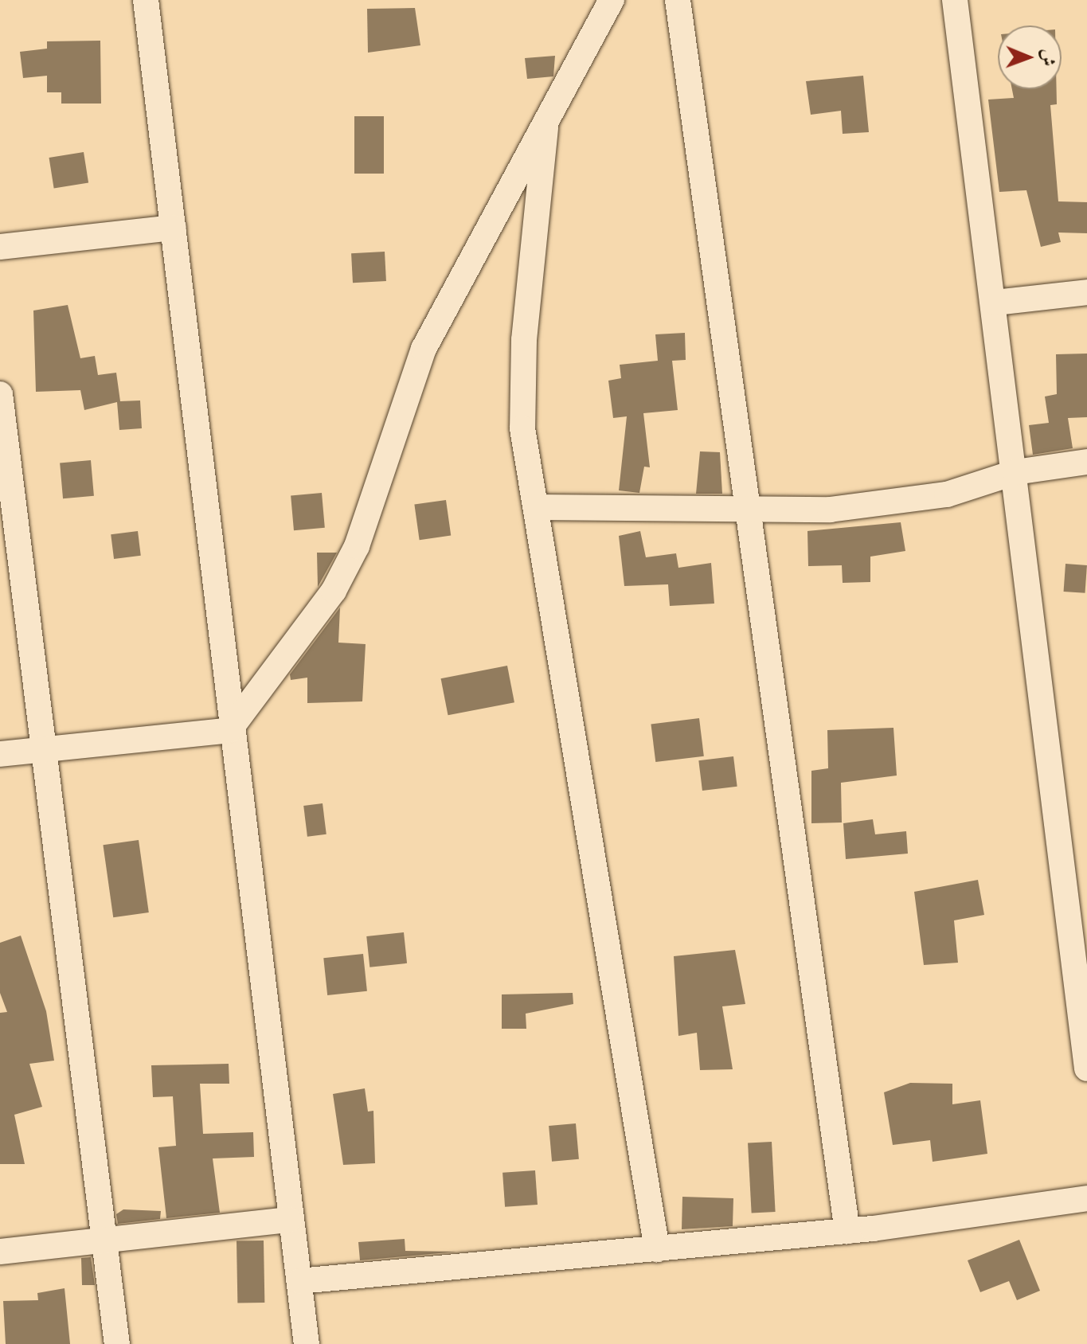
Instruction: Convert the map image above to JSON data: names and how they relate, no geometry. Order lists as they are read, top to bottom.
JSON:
{
  "north": "right"
}
